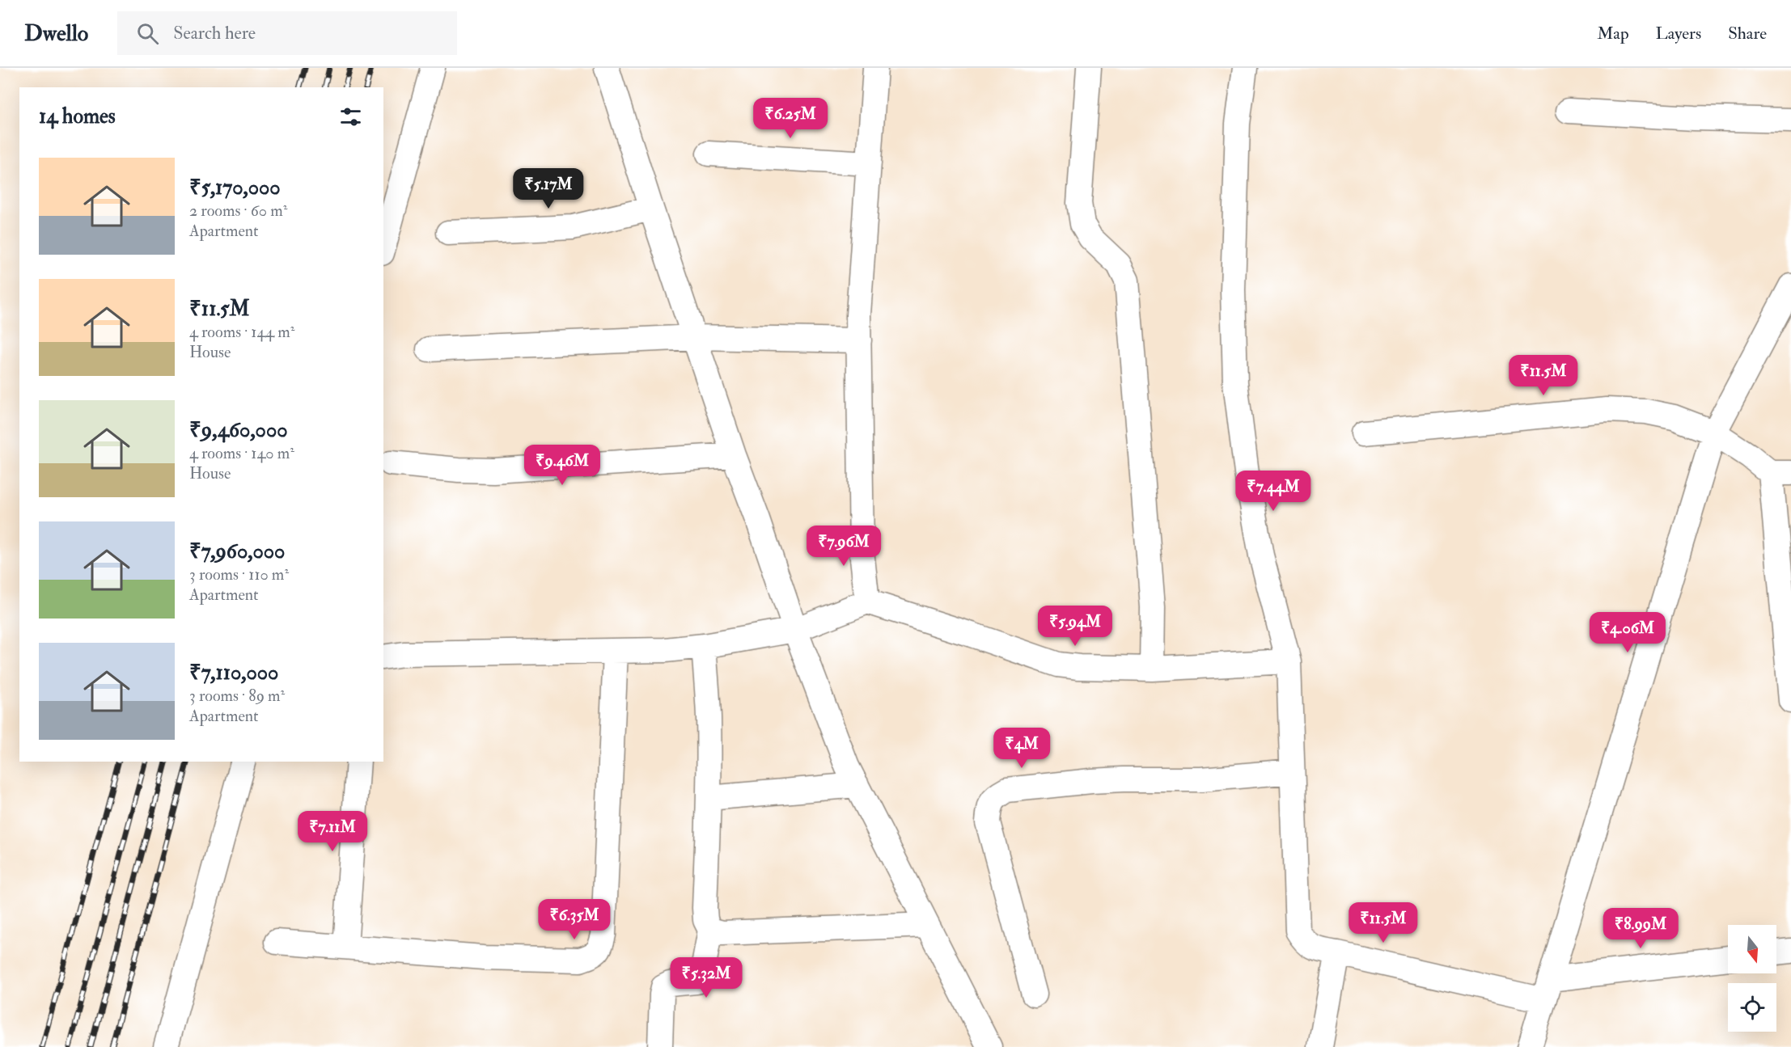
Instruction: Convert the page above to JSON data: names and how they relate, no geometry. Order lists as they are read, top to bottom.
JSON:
{
  "north": "bottom",
  "page": {
    "header": "Dwello",
    "search": "Search here",
    "nav": ["Map", "Layers", "Share"],
    "heading": "14 homes",
    "price": [
      "₹6.25M",
      "₹5.17M",
      "₹11.5M",
      "₹9.46M",
      "₹7.44M",
      "₹7.96M",
      "₹5.94M",
      "₹4.06M",
      "₹4M",
      "₹7.11M",
      "₹6.35M",
      "₹11.5M",
      "₹8.99M",
      "₹5.32M"
    ],
    "list": [
      {
        "name": "₹5,170,000",
        "note": "2 rooms · 60 m² · Apartment"
      },
      {
        "name": "₹11.5M",
        "note": "4 rooms · 144 m² · House"
      },
      {
        "name": "₹9,460,000",
        "note": "4 rooms · 140 m² · House"
      },
      {
        "name": "₹7,960,000",
        "note": "3 rooms · 110 m² · Apartment"
      },
      {
        "name": "₹7,110,000",
        "note": "3 rooms · 89 m² · Apartment"
      }
    ]
  }
}
